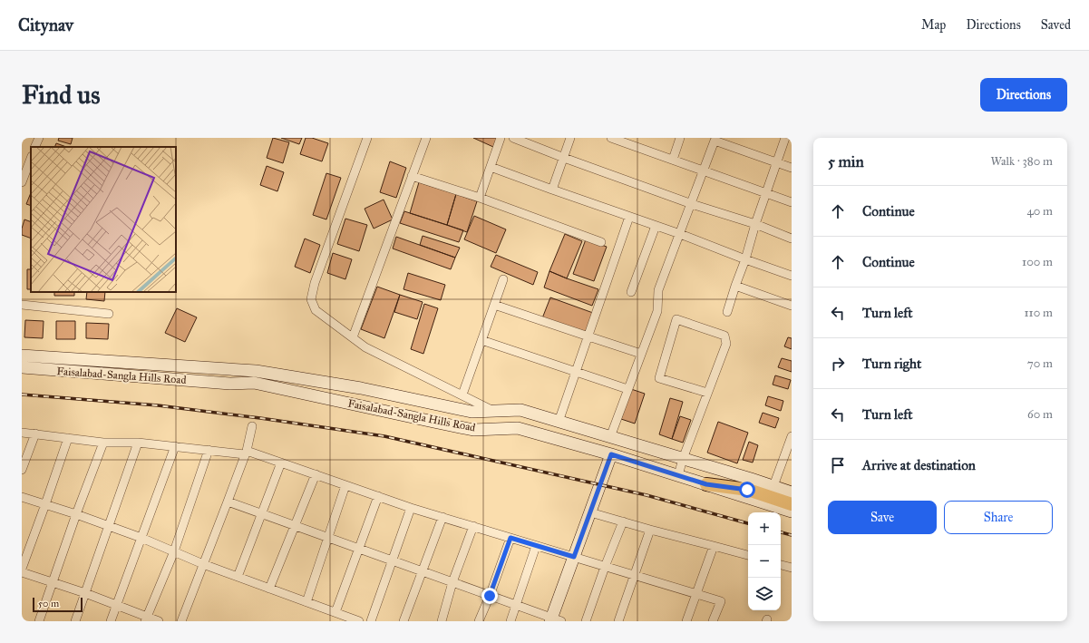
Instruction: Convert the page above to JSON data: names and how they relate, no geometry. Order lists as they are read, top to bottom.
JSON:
{
  "streets": {
    "main road": ["Faisalabad-Sangla Hills Road"]
  },
  "scale_bar": "50 m",
  "page": {
    "header": "Citynav",
    "nav": ["Map", "Directions", "Saved"],
    "buttons": [
      "Directions",
      ["Save", "Share"]
    ],
    "title": "Find us",
    "heading": ["5 min", "Walk · 380 m"],
    "list": [
      ["Continue", "40 m"],
      ["Continue", "100 m"],
      ["Turn left", "110 m"],
      ["Turn right", "70 m"],
      ["Turn left", "60 m"],
      "Arrive at destination"
    ],
    "map_buttons": ["+", "−"],
    "scale": "50 m"
  }
}
